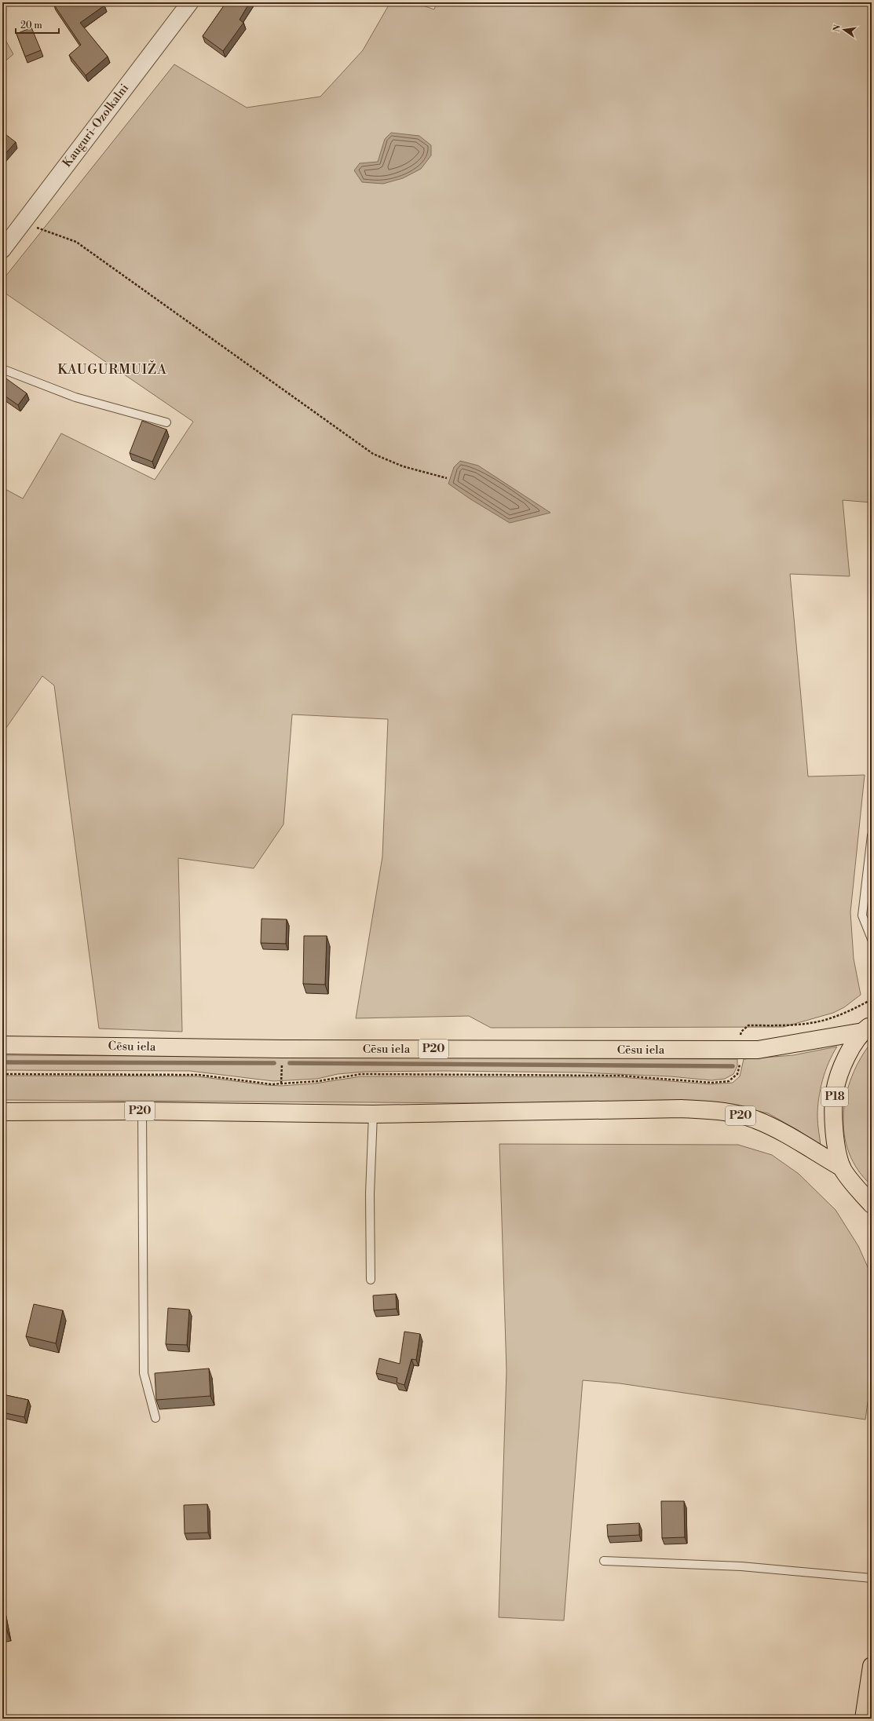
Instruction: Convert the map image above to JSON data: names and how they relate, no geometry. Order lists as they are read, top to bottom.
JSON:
{
  "streets": {
    "main road": ["Cēsu iela", "P20", "P18"],
    "street": ["Kauguri-Ozolkalni"]
  },
  "crossings": [
    ["Cēsu iela", "P18"],
    ["P20", "P18"]
  ],
  "districts": ["KAUGURMUIŽA"],
  "scale_bar": "20 m",
  "north": "left"
}
